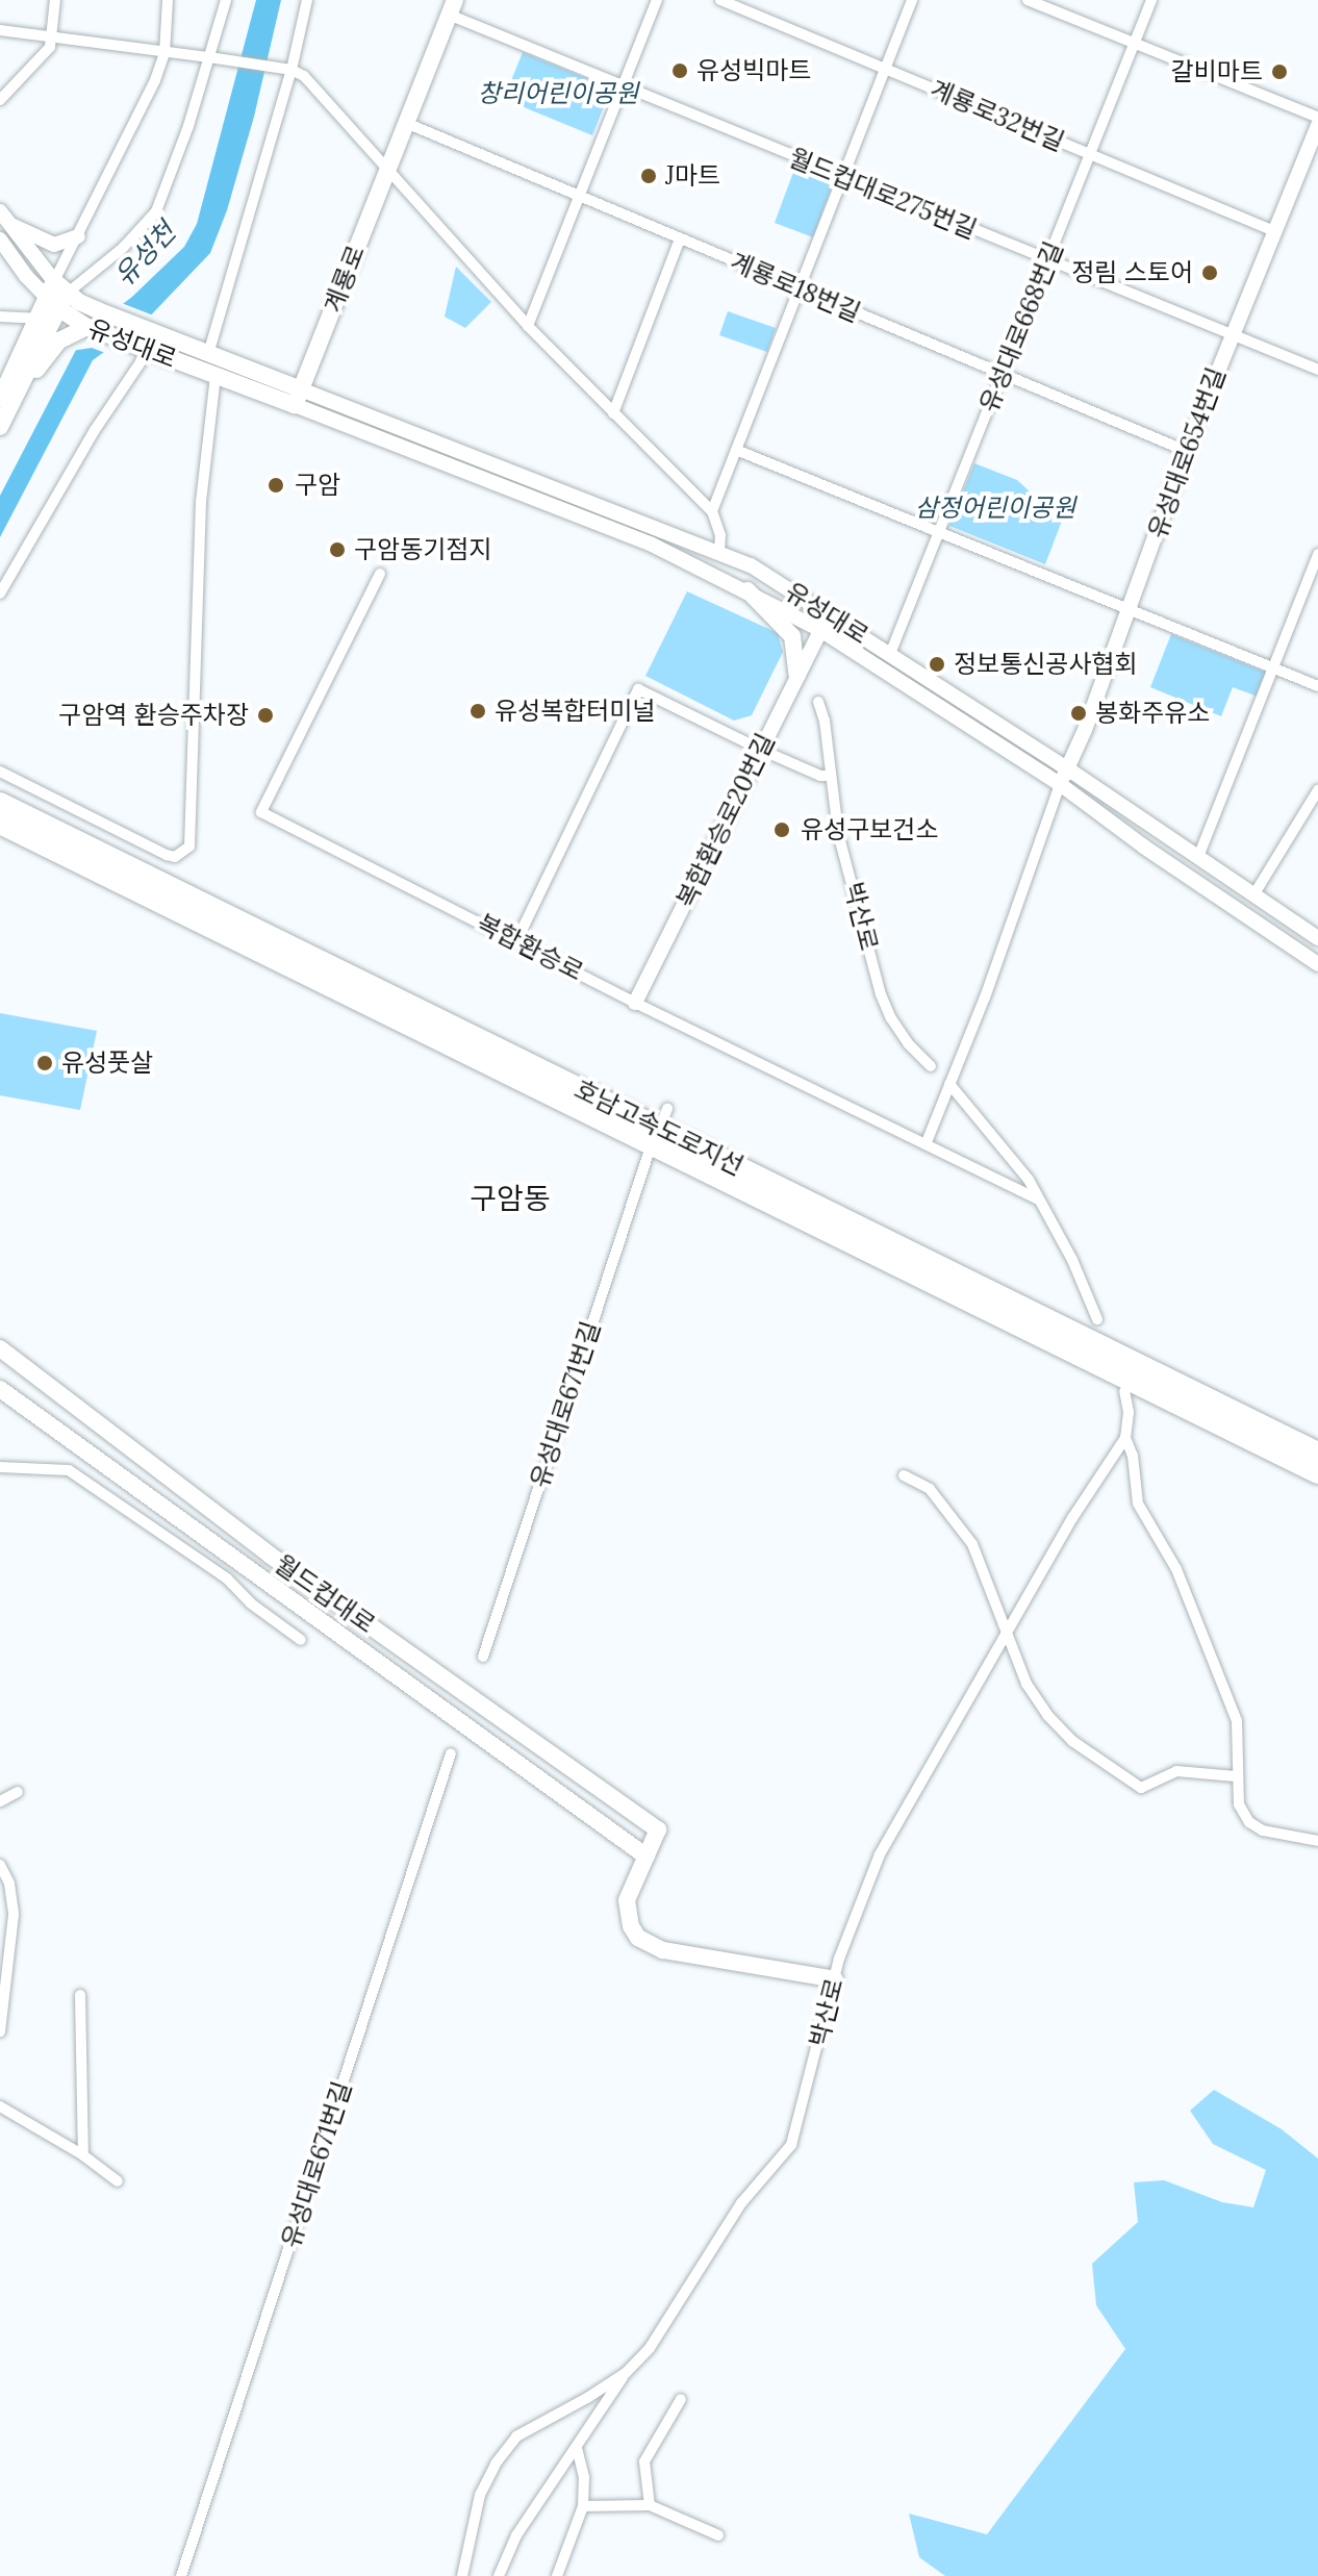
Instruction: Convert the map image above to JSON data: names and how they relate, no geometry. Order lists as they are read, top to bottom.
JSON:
{
  "streets": {
    "highway": ["호남고속도로지선"],
    "main road": ["계룡로", "유성대로", "월드컵대로"],
    "street": [
      "계룡로32번길",
      "월드컵대로275번길",
      "계룡로18번길",
      "유성대로668번길",
      "유성대로654번길",
      "복합환승로20번길",
      "박산로",
      "복합환승로",
      "유성대로671번길"
    ]
  },
  "crossings": [
    ["계룡로32번길", "유성대로668번길"],
    ["계룡로32번길", "유성대로654번길"],
    ["월드컵대로275번길", "계룡로"],
    ["월드컵대로275번길", "유성대로668번길"],
    ["월드컵대로275번길", "유성대로654번길"],
    ["계룡로", "계룡로18번길"],
    ["계룡로", "유성대로"],
    ["계룡로18번길", "유성대로668번길"],
    ["계룡로18번길", "유성대로654번길"],
    ["유성대로668번길", "유성대로"],
    ["유성대로", "유성대로654번길"],
    ["유성대로", "복합환승로20번길"],
    ["복합환승로20번길", "복합환승로"]
  ],
  "districts": ["구암동"],
  "water": ["유성천"],
  "parks": ["창리어린이공원", "삼정어린이공원"],
  "places": [
    "유성빅마트",
    "갈비마트",
    "J마트",
    "정림 스토어",
    "구암",
    "구암동기점지",
    "정보통신공사협회",
    "유성복합터미널",
    "봉화주유소",
    "구암역 환승주차장",
    "유성구보건소",
    "유성풋살"
  ]
}
